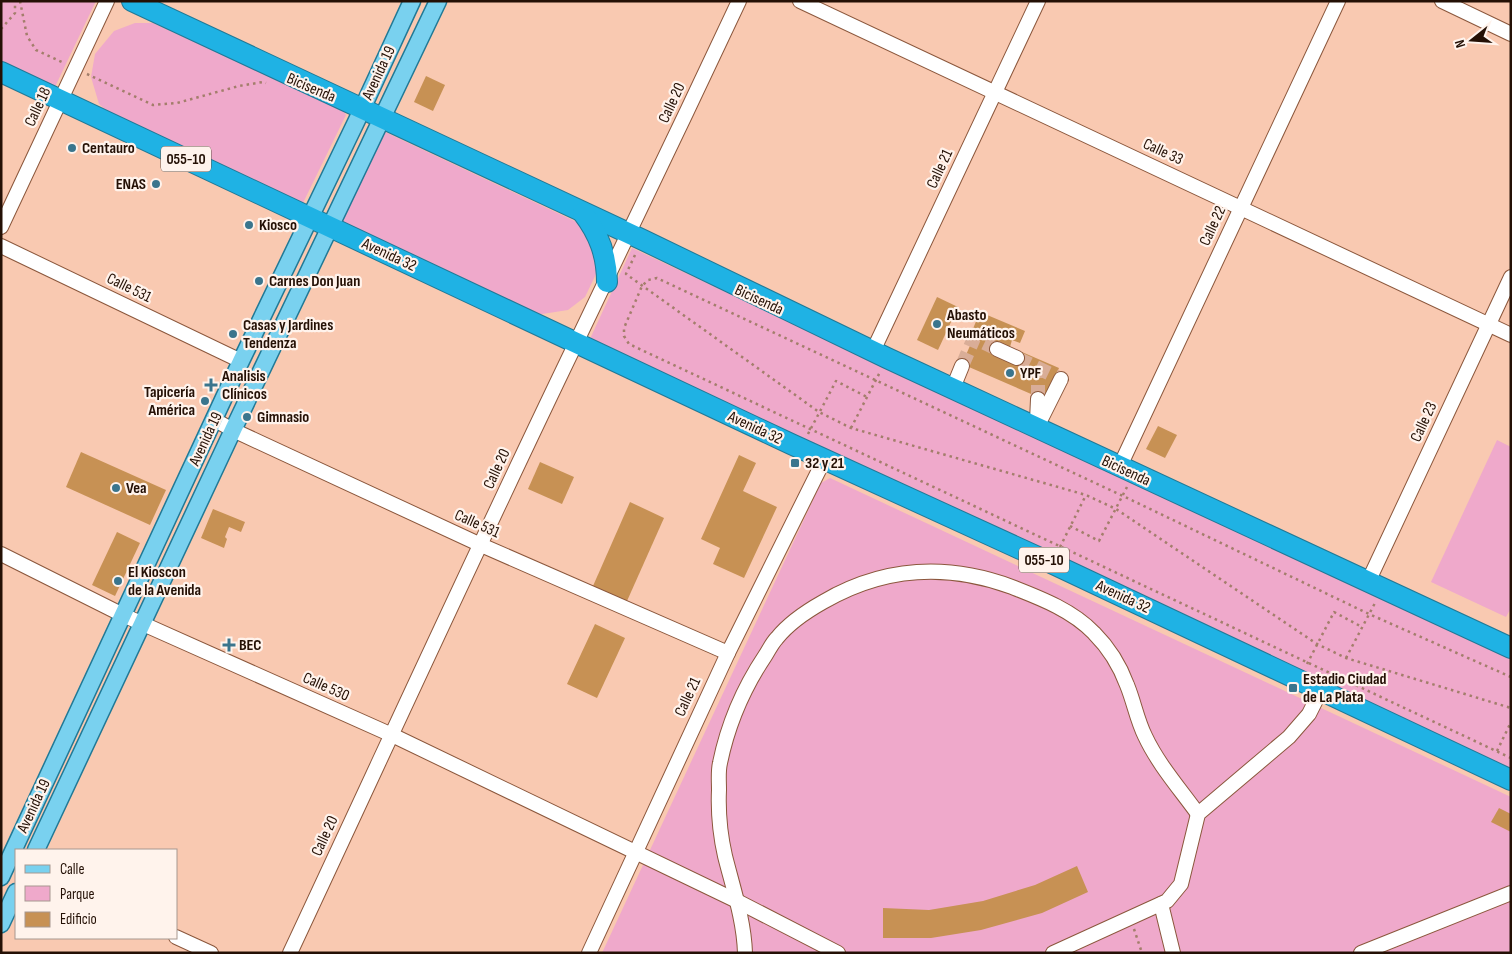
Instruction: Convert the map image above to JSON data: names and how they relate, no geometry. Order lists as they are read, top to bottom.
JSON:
{
  "streets": {
    "highway": ["055-10", "Avenida 32"],
    "main road": ["Avenida 19"],
    "street": [
      "Calle 20",
      "Calle 18",
      "Calle 33",
      "Calle 21",
      "Calle 22",
      "Calle 531",
      "Calle 23",
      "Calle 530"
    ],
    "path": ["Bicisenda"]
  },
  "crossings": [
    ["Avenida 19", "Avenida 32"],
    ["Avenida 19", "Calle 531"],
    ["Avenida 19", "Calle 530"],
    ["Bicisenda", "Calle 18"],
    ["Calle 20", "Avenida 32"],
    ["Calle 20", "Calle 531"],
    ["Calle 20", "Calle 530"],
    ["Calle 18", "Avenida 32"],
    ["Calle 33", "Calle 21"],
    ["Calle 33", "Calle 22"],
    ["Calle 33", "Calle 23"],
    ["Calle 21", "Avenida 32"],
    ["Calle 21", "Calle 531"],
    ["Calle 21", "Calle 530"]
  ],
  "places": {
    "other": [
      "Centauro",
      "ENAS",
      "Kiosco",
      "Carnes Don Juan",
      "Abasto Neumáticos",
      "Casas y Jardines Tendenza",
      "YPF",
      "Tapicería América",
      "Gimnasio",
      "Vea",
      "El Kioscon de la Avenida"
    ],
    "health": ["Analisis Clínicos", "BEC"],
    "transit": ["32 y 21", "Estadio Ciudad de La Plata"]
  },
  "legend": ["Calle", "Parque", "Edificio"],
  "north": "left"
}
